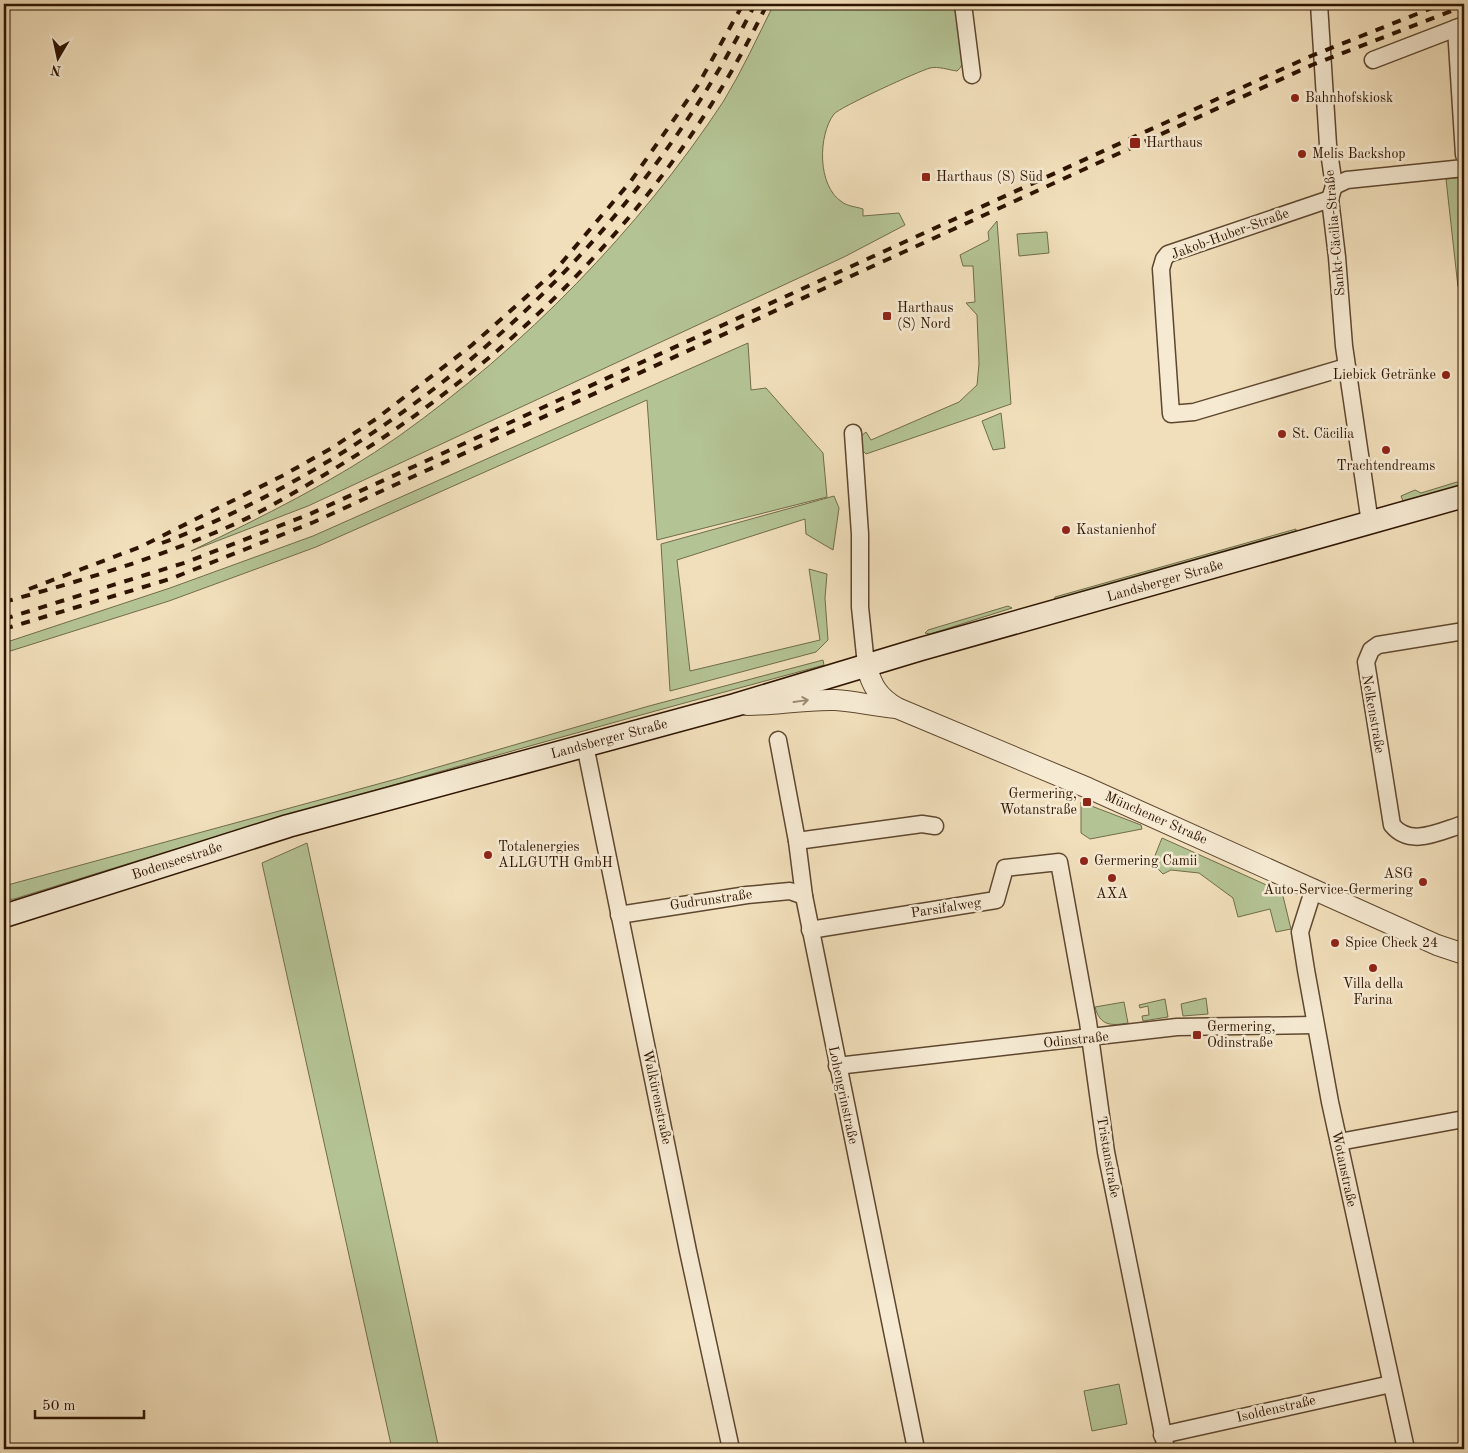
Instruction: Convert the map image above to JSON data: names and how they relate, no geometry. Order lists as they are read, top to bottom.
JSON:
{
  "streets": {
    "main road": ["Landsberger Straße", "Bodenseestraße"],
    "street": [
      "Sankt-Cäcilia-Straße",
      "Jakob-Huber-Straße",
      "Nelkenstraße",
      "Münchener Straße",
      "Gudrunstraße",
      "Parsifalweg",
      "Odinstraße",
      "Lohengrinstraße",
      "Walkürenstraße",
      "Tristanstraße",
      "Wotanstraße",
      "Isoldenstraße"
    ]
  },
  "crossings": [
    ["Sankt-Cäcilia-Straße", "Jakob-Huber-Straße"],
    ["Sankt-Cäcilia-Straße", "Landsberger Straße"],
    ["Landsberger Straße", "Münchener Straße"],
    ["Landsberger Straße", "Bodenseestraße"],
    ["Landsberger Straße", "Walkürenstraße"],
    ["Münchener Straße", "Wotanstraße"],
    ["Gudrunstraße", "Lohengrinstraße"],
    ["Gudrunstraße", "Walkürenstraße"],
    ["Parsifalweg", "Lohengrinstraße"],
    ["Parsifalweg", "Tristanstraße"],
    ["Odinstraße", "Lohengrinstraße"],
    ["Odinstraße", "Tristanstraße"],
    ["Odinstraße", "Wotanstraße"],
    ["Tristanstraße", "Isoldenstraße"],
    ["Wotanstraße", "Isoldenstraße"]
  ],
  "places": {
    "other": [
      "Bahnhofskiosk",
      "Melis Backshop",
      "Liebick Getränke",
      "St. Cäcilia",
      "Trachtendreams",
      "Kastanienhof",
      "Totalenergies ALLGUTH GmbH",
      "Germering Camii",
      "AXA",
      "ASG Auto-Service-Germering",
      "Spice Check 24",
      "Villa della Farina"
    ],
    "transit": [
      "Harthaus",
      "Harthaus (S) Süd",
      "Harthaus (S) Nord",
      "Germering, Wotanstraße",
      "Germering, Odinstraße"
    ]
  },
  "scale_bar": "50 m",
  "north": "bottom"
}
